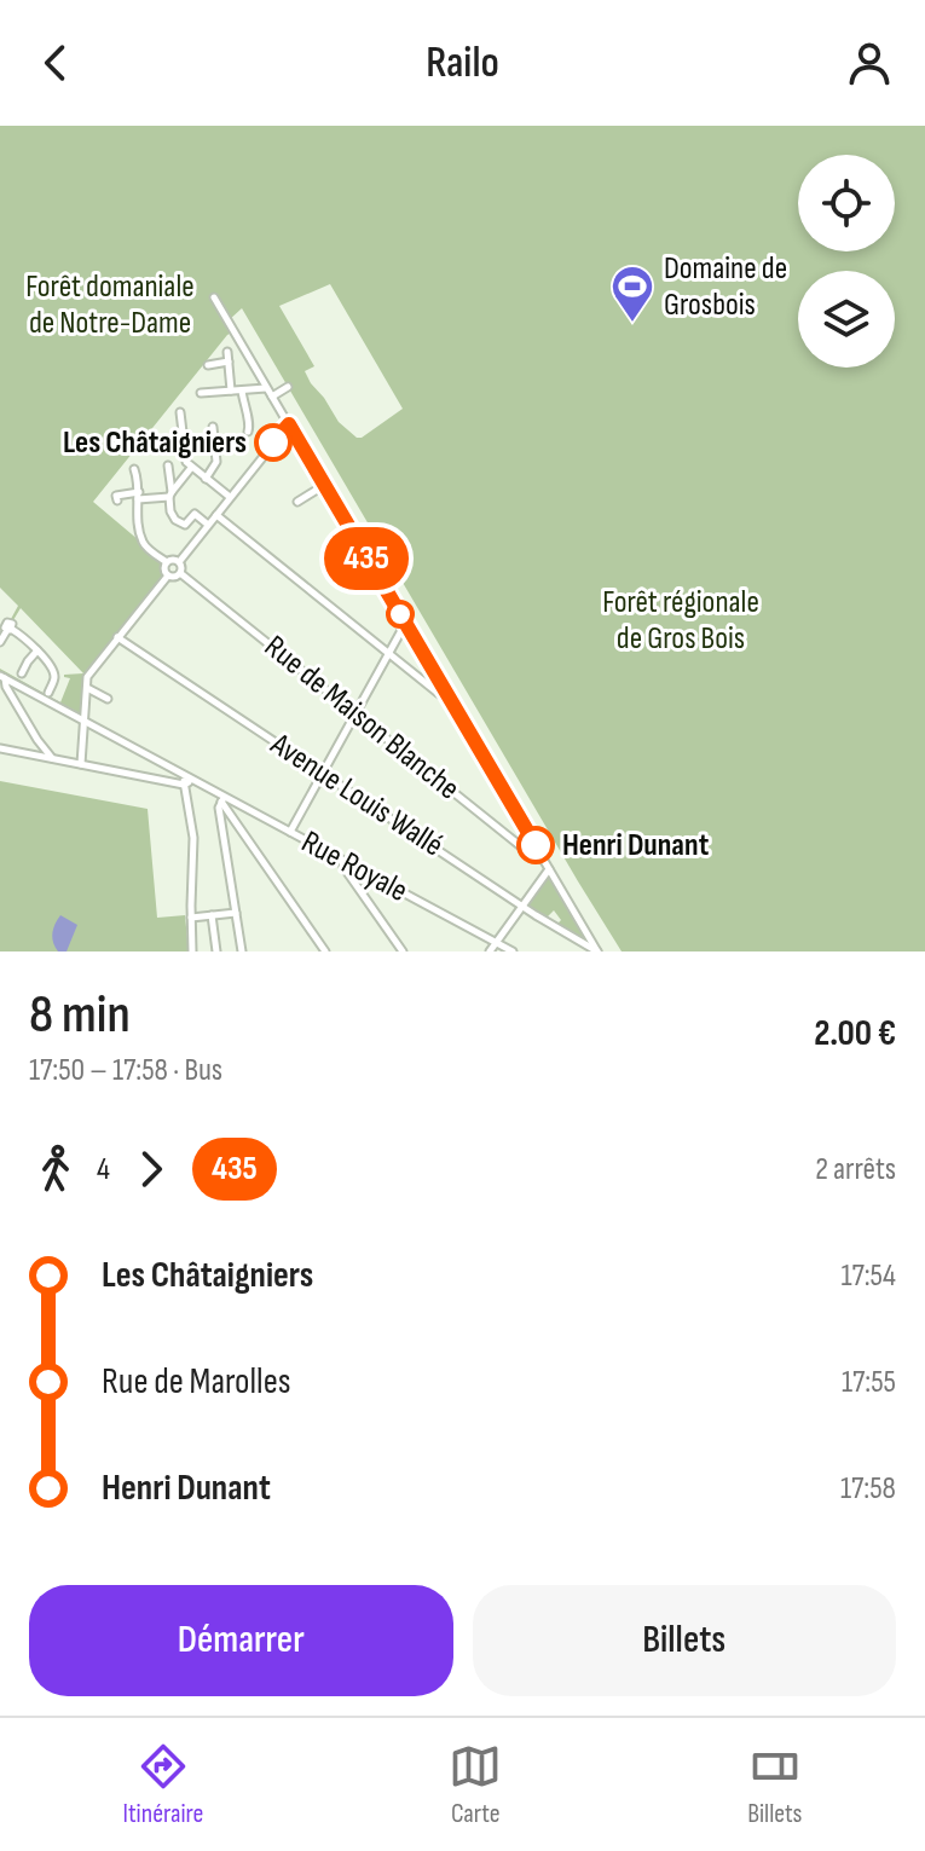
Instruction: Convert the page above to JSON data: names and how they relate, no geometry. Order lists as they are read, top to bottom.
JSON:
{
  "streets": {
    "street": ["Rue de Maison Blanche", "Avenue Louis Wallé", "Rue Royale"]
  },
  "parks": ["Forêt domaniale de Notre-Dame", "Forêt régionale de Gros Bois"],
  "places": {
    "sports": ["Domaine de Grosbois"],
    "other": ["Les Châtaigniers", "Henri Dunant"]
  },
  "lines": ["bus line 435"],
  "page": {
    "header": "Railo",
    "on_map": "435",
    "heading": ["8 min", "17:50 – 17:58 · Bus", "2.00 €"],
    "legs": ["4", "435", "2 arrêts"],
    "list": [
      {
        "name": "Les Châtaigniers",
        "value": "17:54"
      },
      {
        "name": "Rue de Marolles",
        "value": "17:55"
      },
      {
        "name": "Henri Dunant",
        "value": "17:58"
      }
    ],
    "buttons": ["Démarrer", "Billets"],
    "tabs": ["Itinéraire", "Carte", "Billets"]
  }
}
